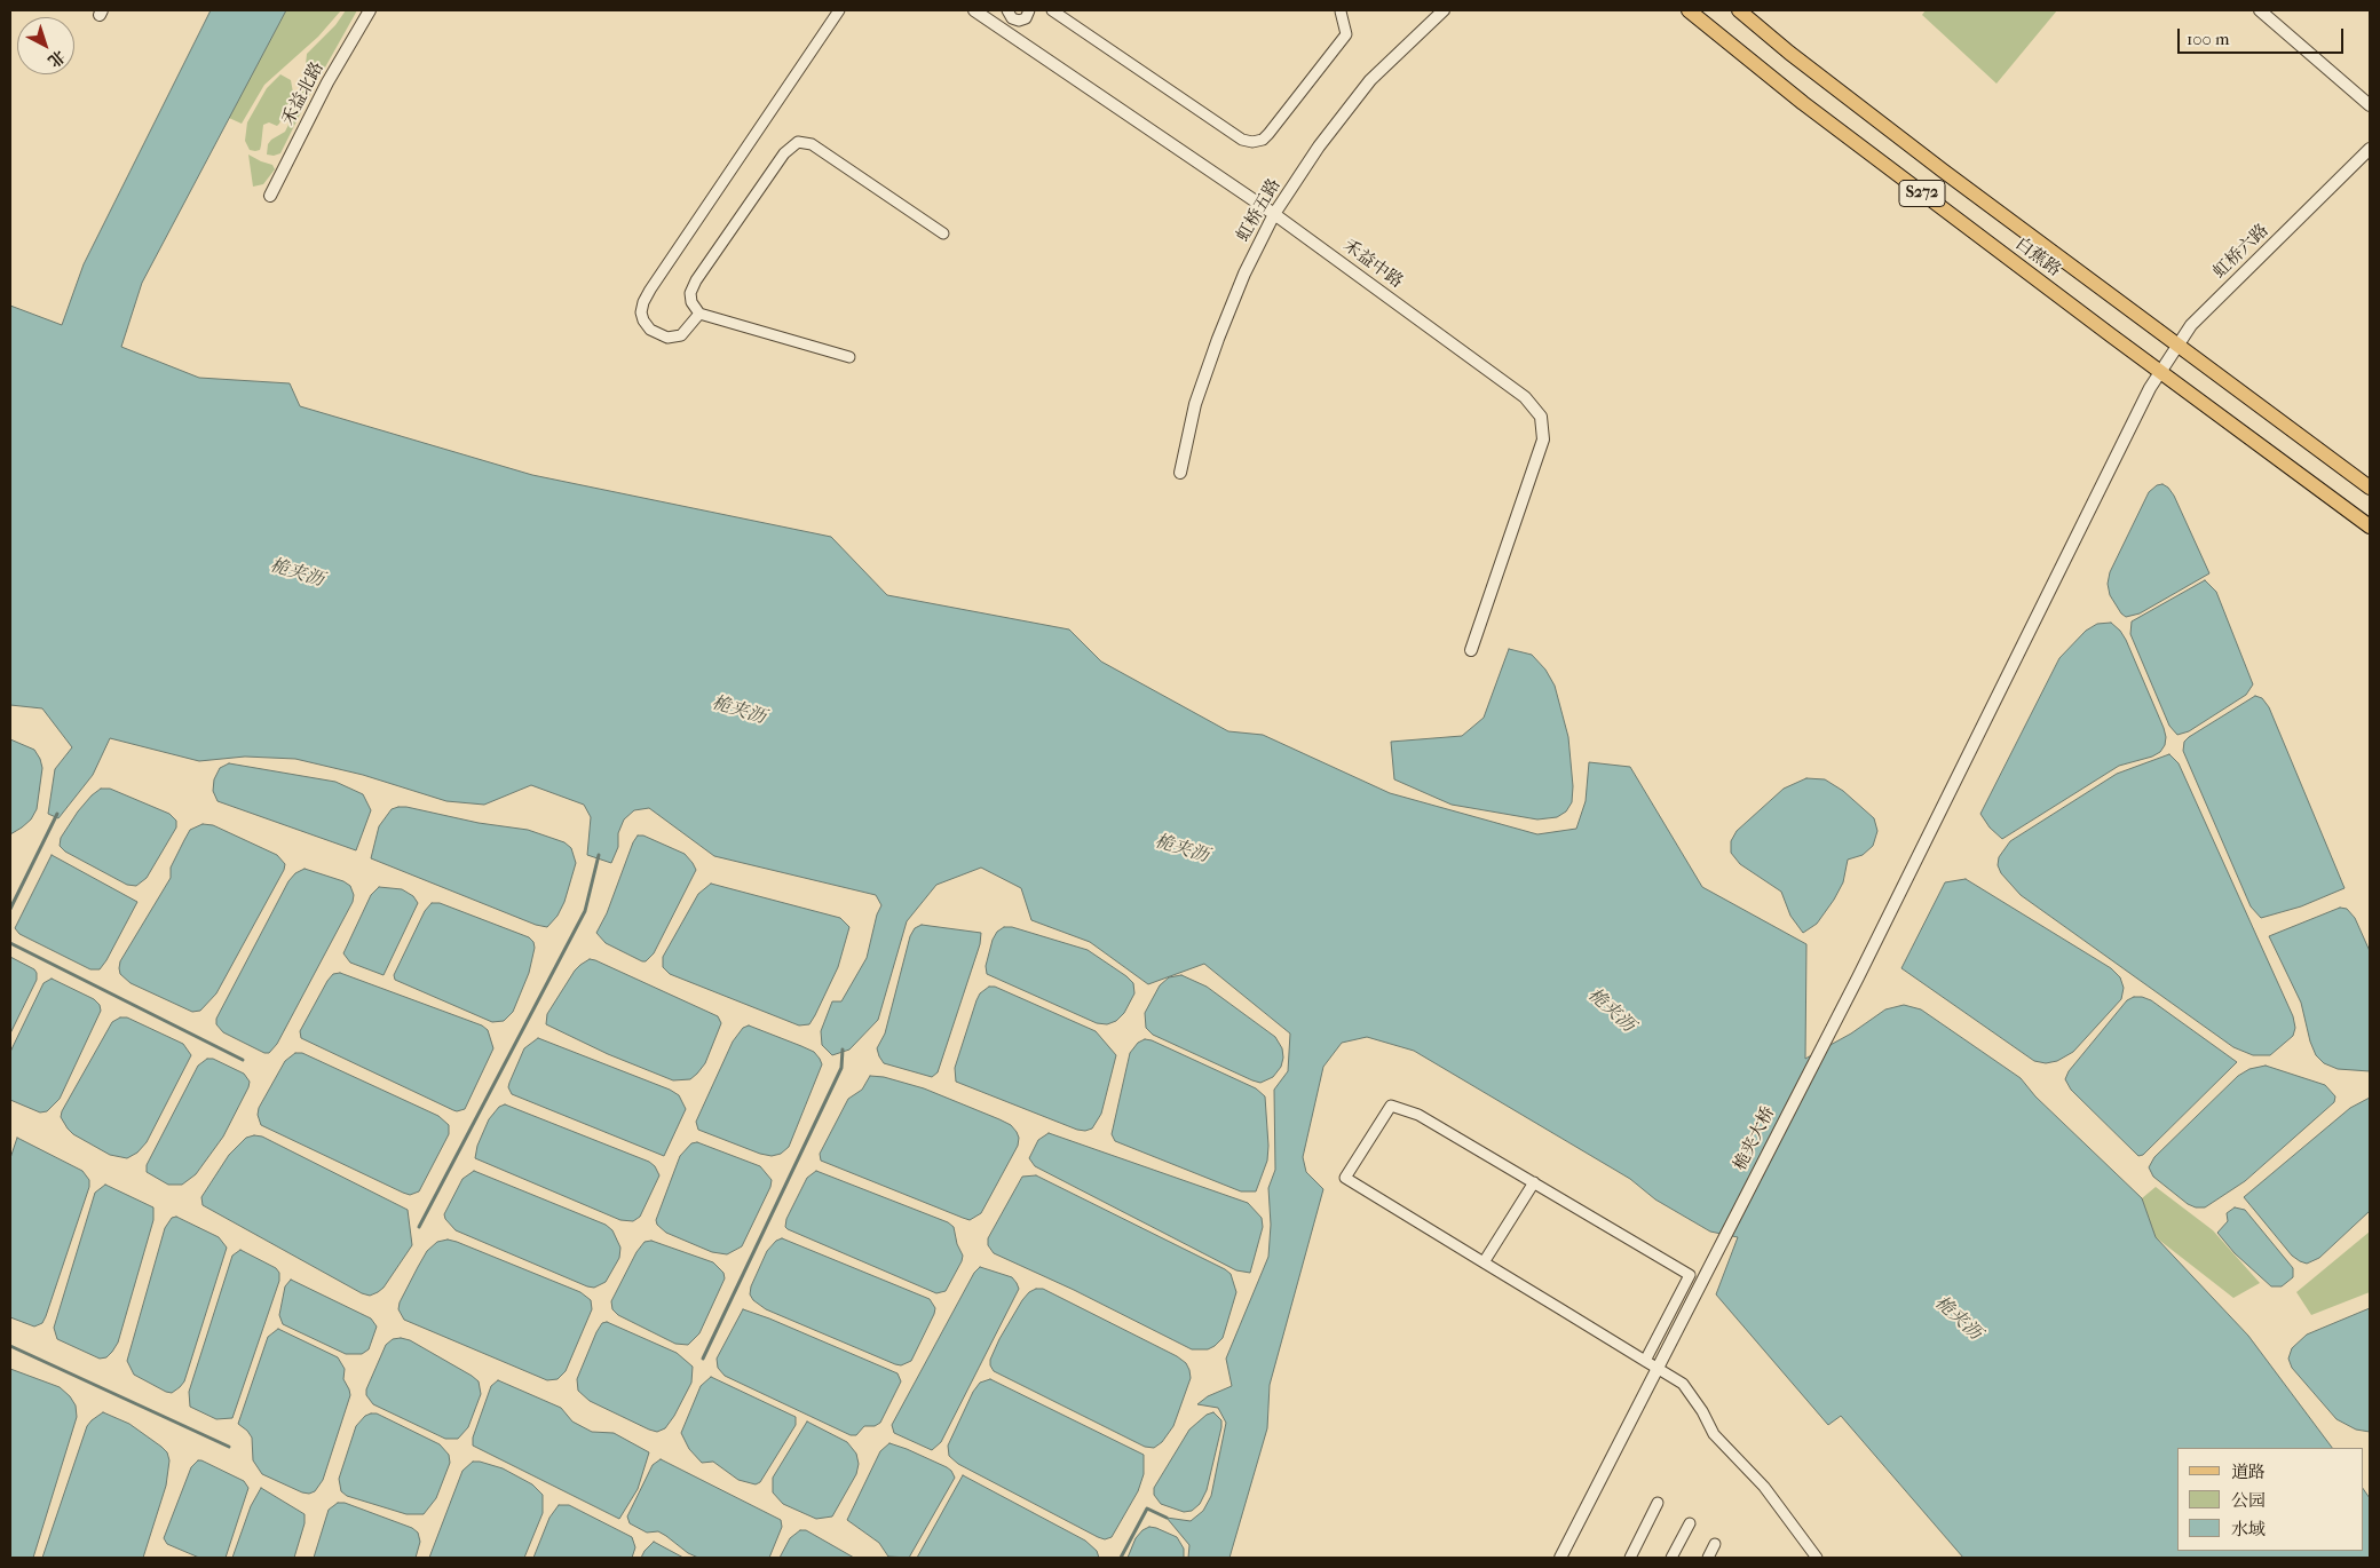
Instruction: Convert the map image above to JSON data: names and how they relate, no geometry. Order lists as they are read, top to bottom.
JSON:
{
  "streets": {
    "main road": ["S272", "白蕉路"],
    "street": [
      "禾益北路",
      "虹桥五路",
      "虹桥六路",
      "禾益中路",
      "桅夹大桥"
    ]
  },
  "crossings": [
    ["虹桥五路", "禾益中路"],
    ["虹桥六路", "白蕉路"],
    ["虹桥六路", "桅夹大桥"]
  ],
  "water": ["桅夹沥"],
  "legend": ["道路", "公园", "水域"],
  "scale_bar": "100 m",
  "north": "bottom right"
}
